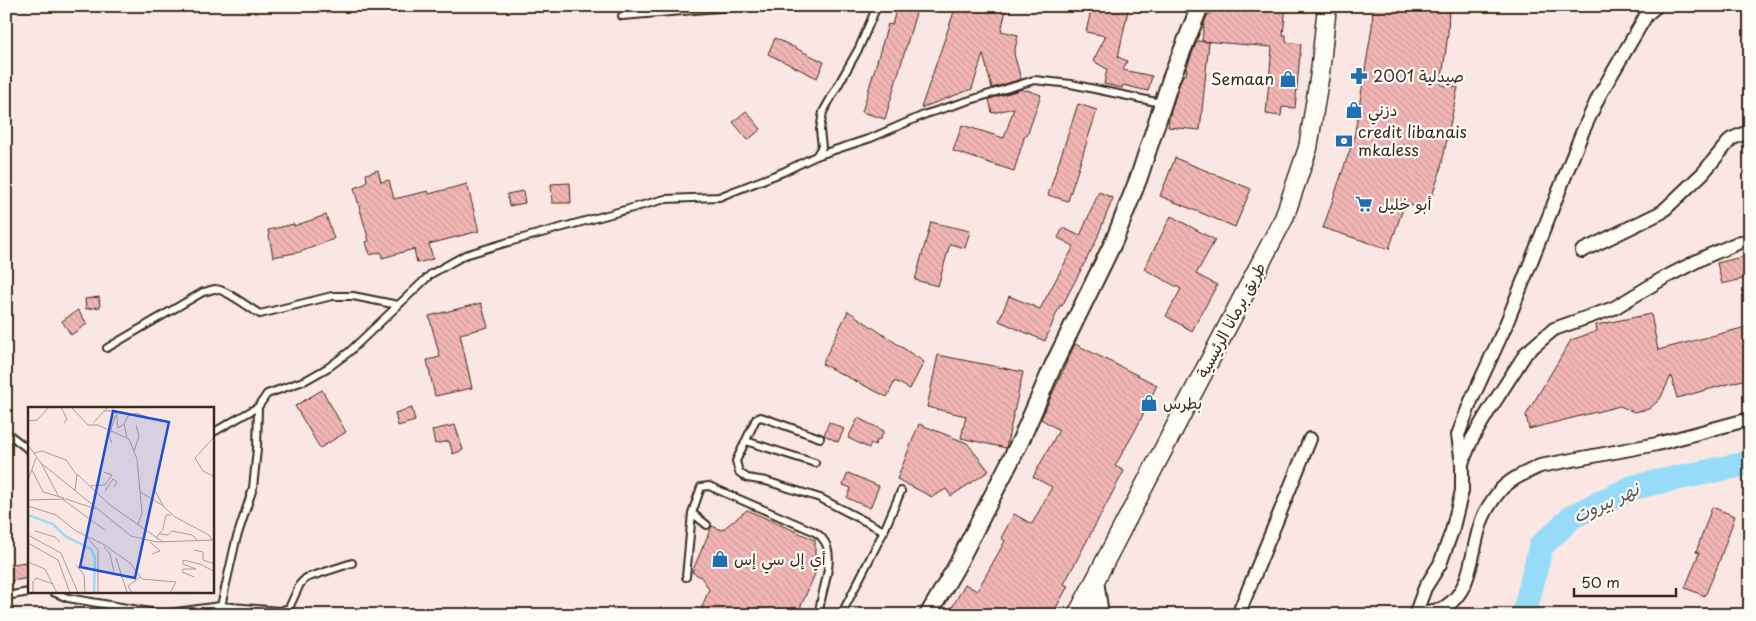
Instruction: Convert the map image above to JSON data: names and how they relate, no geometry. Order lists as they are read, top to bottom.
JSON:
{
  "streets": {
    "main road": ["طريق برمانا الرئيسية"]
  },
  "water": ["نهر بيروت"],
  "places": {
    "pharmacy": ["صيدلية 2001"],
    "shop": [
      "Semaan",
      "دزني",
      "بطرس",
      "أي إل سي إس"
    ],
    "bank": ["credit libanais mkaless"],
    "supermarket": ["أبو خليل"]
  },
  "scale_bar": "50 m"
}
